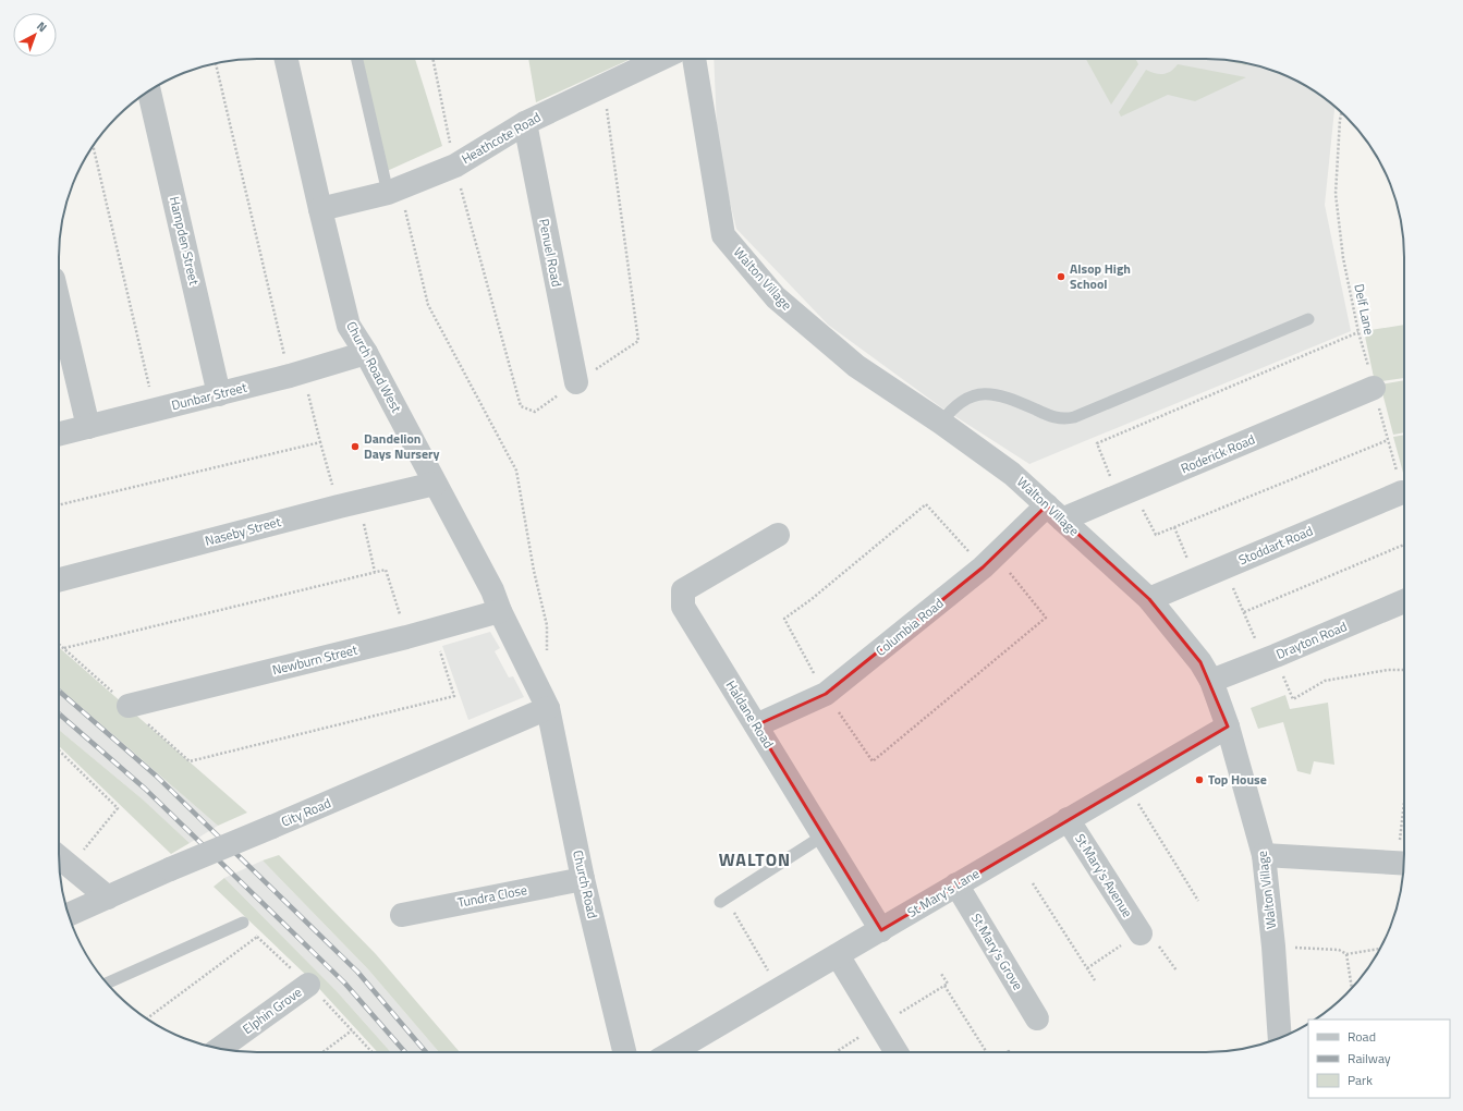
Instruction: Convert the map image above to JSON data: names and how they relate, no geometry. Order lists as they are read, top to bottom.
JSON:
{
  "streets": {
    "street": [
      "Heathcote Road",
      "Hampden Street",
      "Penuel Road",
      "Walton Village",
      "Church Road West",
      "Dunbar Street",
      "Roderick Road",
      "Naseby Street",
      "Stoddart Road",
      "Columbia Road",
      "Drayton Road",
      "Newburn Street",
      "Haldane Road",
      "City Road",
      "St Mary's Avenue",
      "Church Road",
      "St Mary's Lane",
      "Tundra Close",
      "St Mary's Grove",
      "Elphin Grove"
    ],
    "path": ["Delf Lane"]
  },
  "crossings": [
    ["Heathcote Road", "Penuel Road"],
    ["Heathcote Road", "Church Road West"],
    ["Hampden Street", "Dunbar Street"],
    ["Walton Village", "Roderick Road"],
    ["Walton Village", "Stoddart Road"],
    ["Walton Village", "Columbia Road"],
    ["Walton Village", "Drayton Road"],
    ["Walton Village", "St Mary's Lane"],
    ["Delf Lane", "Roderick Road"],
    ["Delf Lane", "Stoddart Road"],
    ["Church Road West", "Dunbar Street"],
    ["Church Road West", "Naseby Street"],
    ["Church Road West", "Newburn Street"],
    ["Church Road West", "City Road"],
    ["Church Road West", "Church Road"],
    ["Roderick Road", "Columbia Road"],
    ["Columbia Road", "Haldane Road"],
    ["Haldane Road", "St Mary's Lane"],
    ["City Road", "Church Road"],
    ["St Mary's Avenue", "St Mary's Lane"],
    ["Church Road", "Tundra Close"],
    ["St Mary's Lane", "St Mary's Grove"]
  ],
  "districts": ["WALTON"],
  "places": ["Alsop High School", "Dandelion Days Nursery", "Top House"],
  "legend": ["Road", "Railway", "Park"],
  "north": "top right"
}
